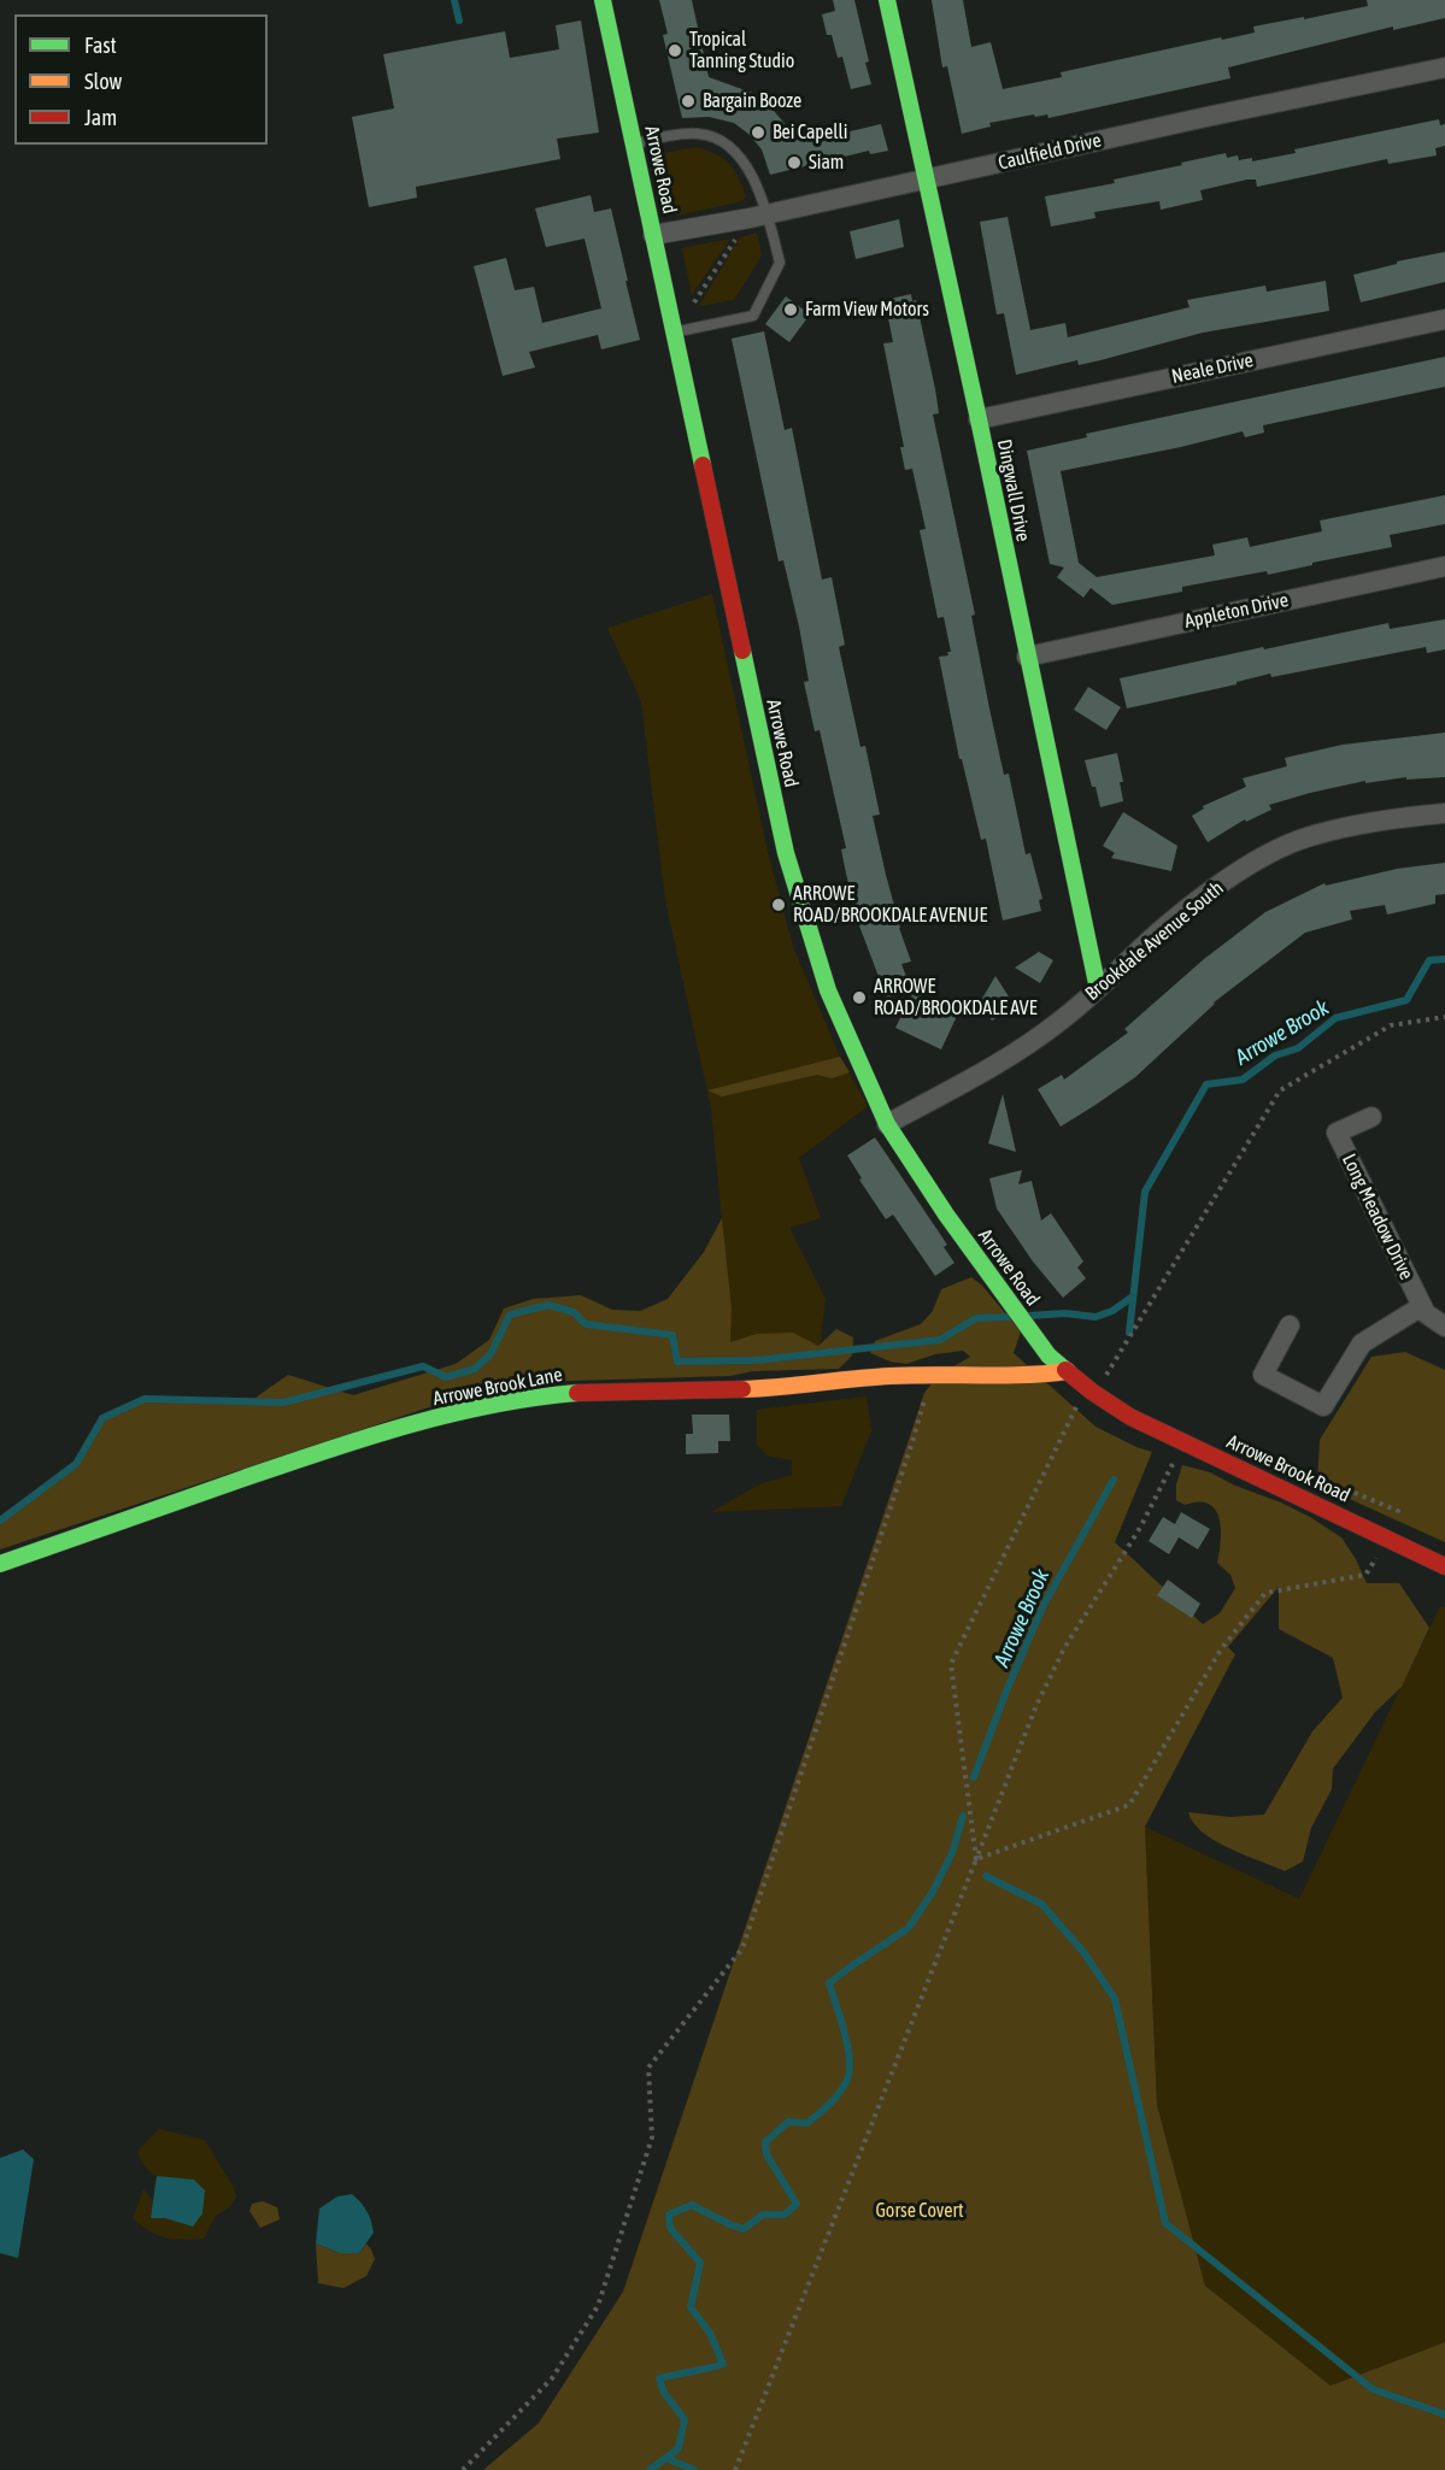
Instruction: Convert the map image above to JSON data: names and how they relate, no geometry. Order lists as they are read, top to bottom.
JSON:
{
  "streets": {
    "street": [
      "Caulfield Drive",
      "Arrowe Road",
      "Neale Drive",
      "Dingwall Drive",
      "Appleton Drive",
      "Brookdale Avenue South",
      "Long Meadow Drive",
      "Arrowe Brook Lane",
      "Arrowe Brook Road"
    ]
  },
  "crossings": [
    ["Caulfield Drive", "Arrowe Road"],
    ["Caulfield Drive", "Dingwall Drive"],
    ["Arrowe Road", "Brookdale Avenue South"],
    ["Arrowe Road", "Arrowe Brook Lane"],
    ["Arrowe Road", "Arrowe Brook Road"],
    ["Neale Drive", "Dingwall Drive"],
    ["Dingwall Drive", "Appleton Drive"],
    ["Dingwall Drive", "Brookdale Avenue South"]
  ],
  "water": ["Arrowe Brook"],
  "parks": ["Gorse Covert"],
  "places": [
    "Tropical Tanning Studio",
    "Bargain Booze",
    "Bei Capelli",
    "Siam",
    "Farm View Motors",
    "ARROWE ROAD/BROOKDALE AVENUE",
    "ARROWE ROAD/BROOKDALE AVE"
  ],
  "legend": ["Fast", "Slow", "Jam"]
}
